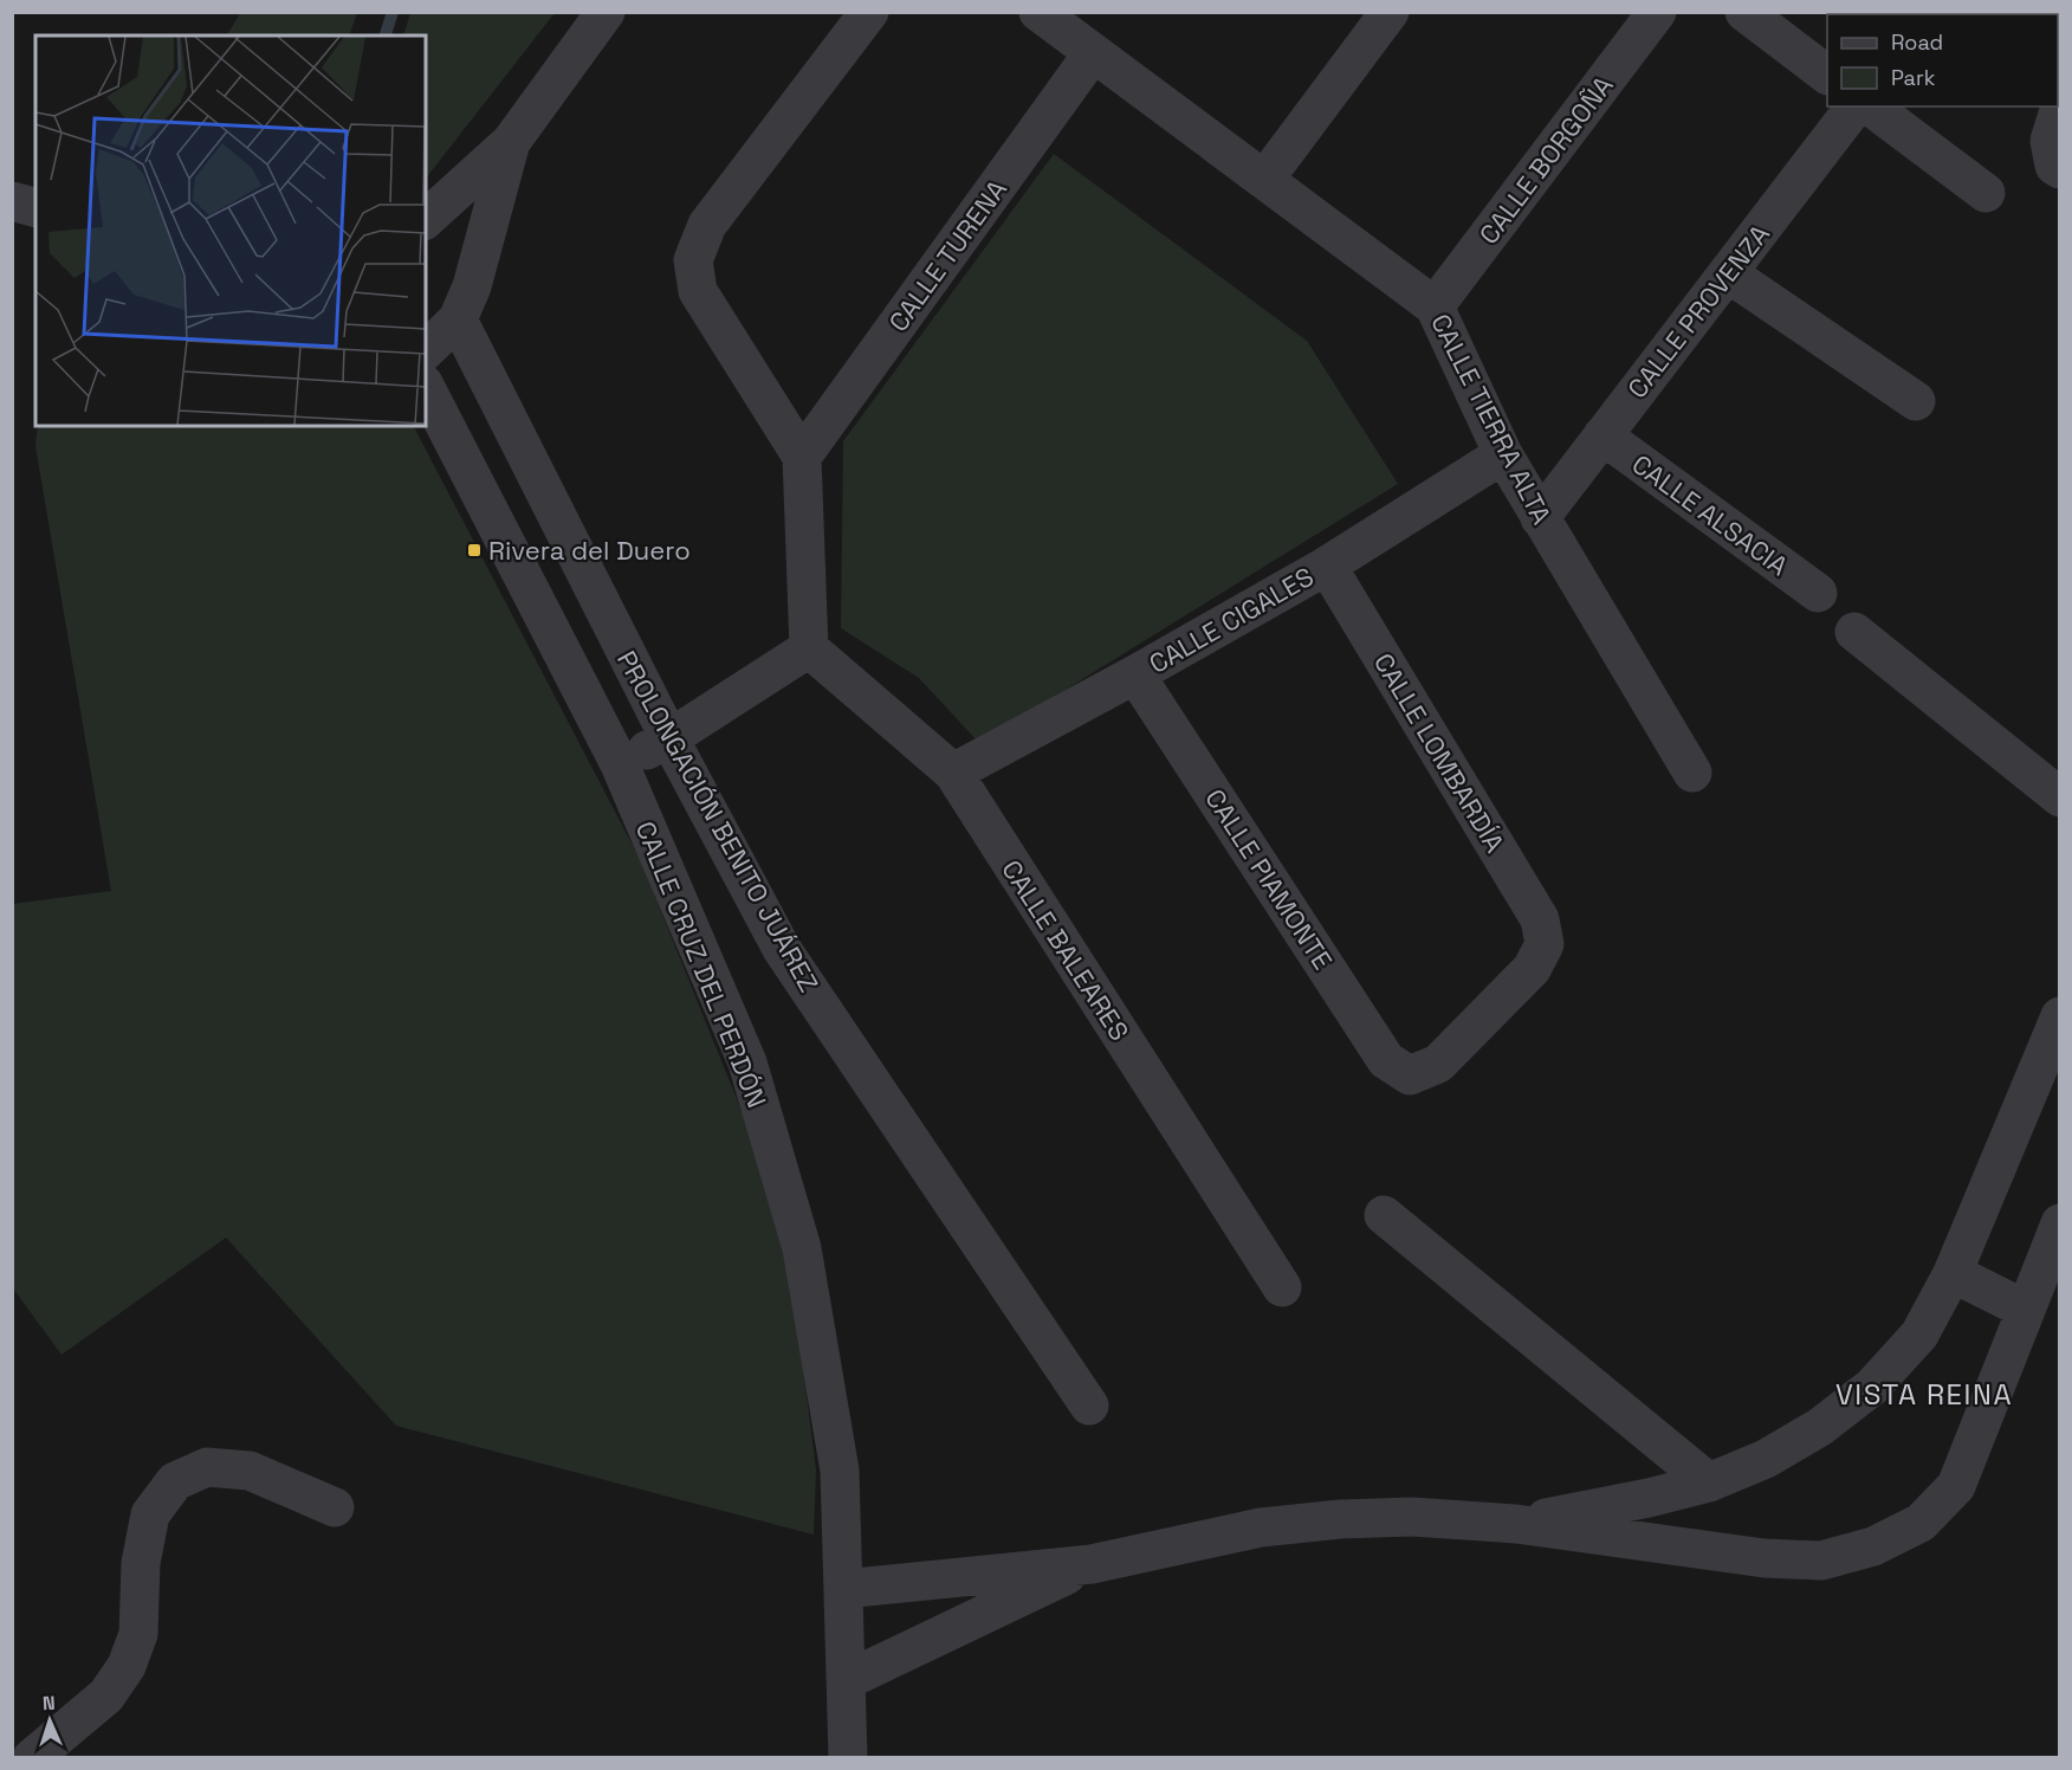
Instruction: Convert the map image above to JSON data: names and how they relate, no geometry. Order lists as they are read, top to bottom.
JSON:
{
  "streets": {
    "street": [
      "CALLE BORGOÑA",
      "CALLE TURENA",
      "CALLE PROVENZA",
      "CALLE TIERRA ALTA",
      "CALLE ALSACIA",
      "CALLE CIGALES",
      "CALLE LOMBARDÍA",
      "PROLONGACIÓN BENITO JUÁREZ",
      "CALLE PIAMONTE",
      "CALLE BALEARES",
      "CALLE CRUZ DEL PERDÓN"
    ]
  },
  "crossings": [
    ["CALLE BORGOÑA", "CALLE TIERRA ALTA"],
    ["CALLE TURENA", "CALLE TIERRA ALTA"],
    ["CALLE PROVENZA", "CALLE TIERRA ALTA"],
    ["CALLE PROVENZA", "CALLE ALSACIA"],
    ["CALLE TIERRA ALTA", "CALLE CIGALES"],
    ["CALLE CIGALES", "CALLE LOMBARDÍA"],
    ["CALLE CIGALES", "CALLE PIAMONTE"],
    ["CALLE CIGALES", "CALLE BALEARES"],
    ["CALLE LOMBARDÍA", "CALLE PIAMONTE"]
  ],
  "districts": ["VISTA REINA"],
  "places": {
    "transit": ["Rivera del Duero"]
  },
  "legend": ["Road", "Park"],
  "north": "top"
}
